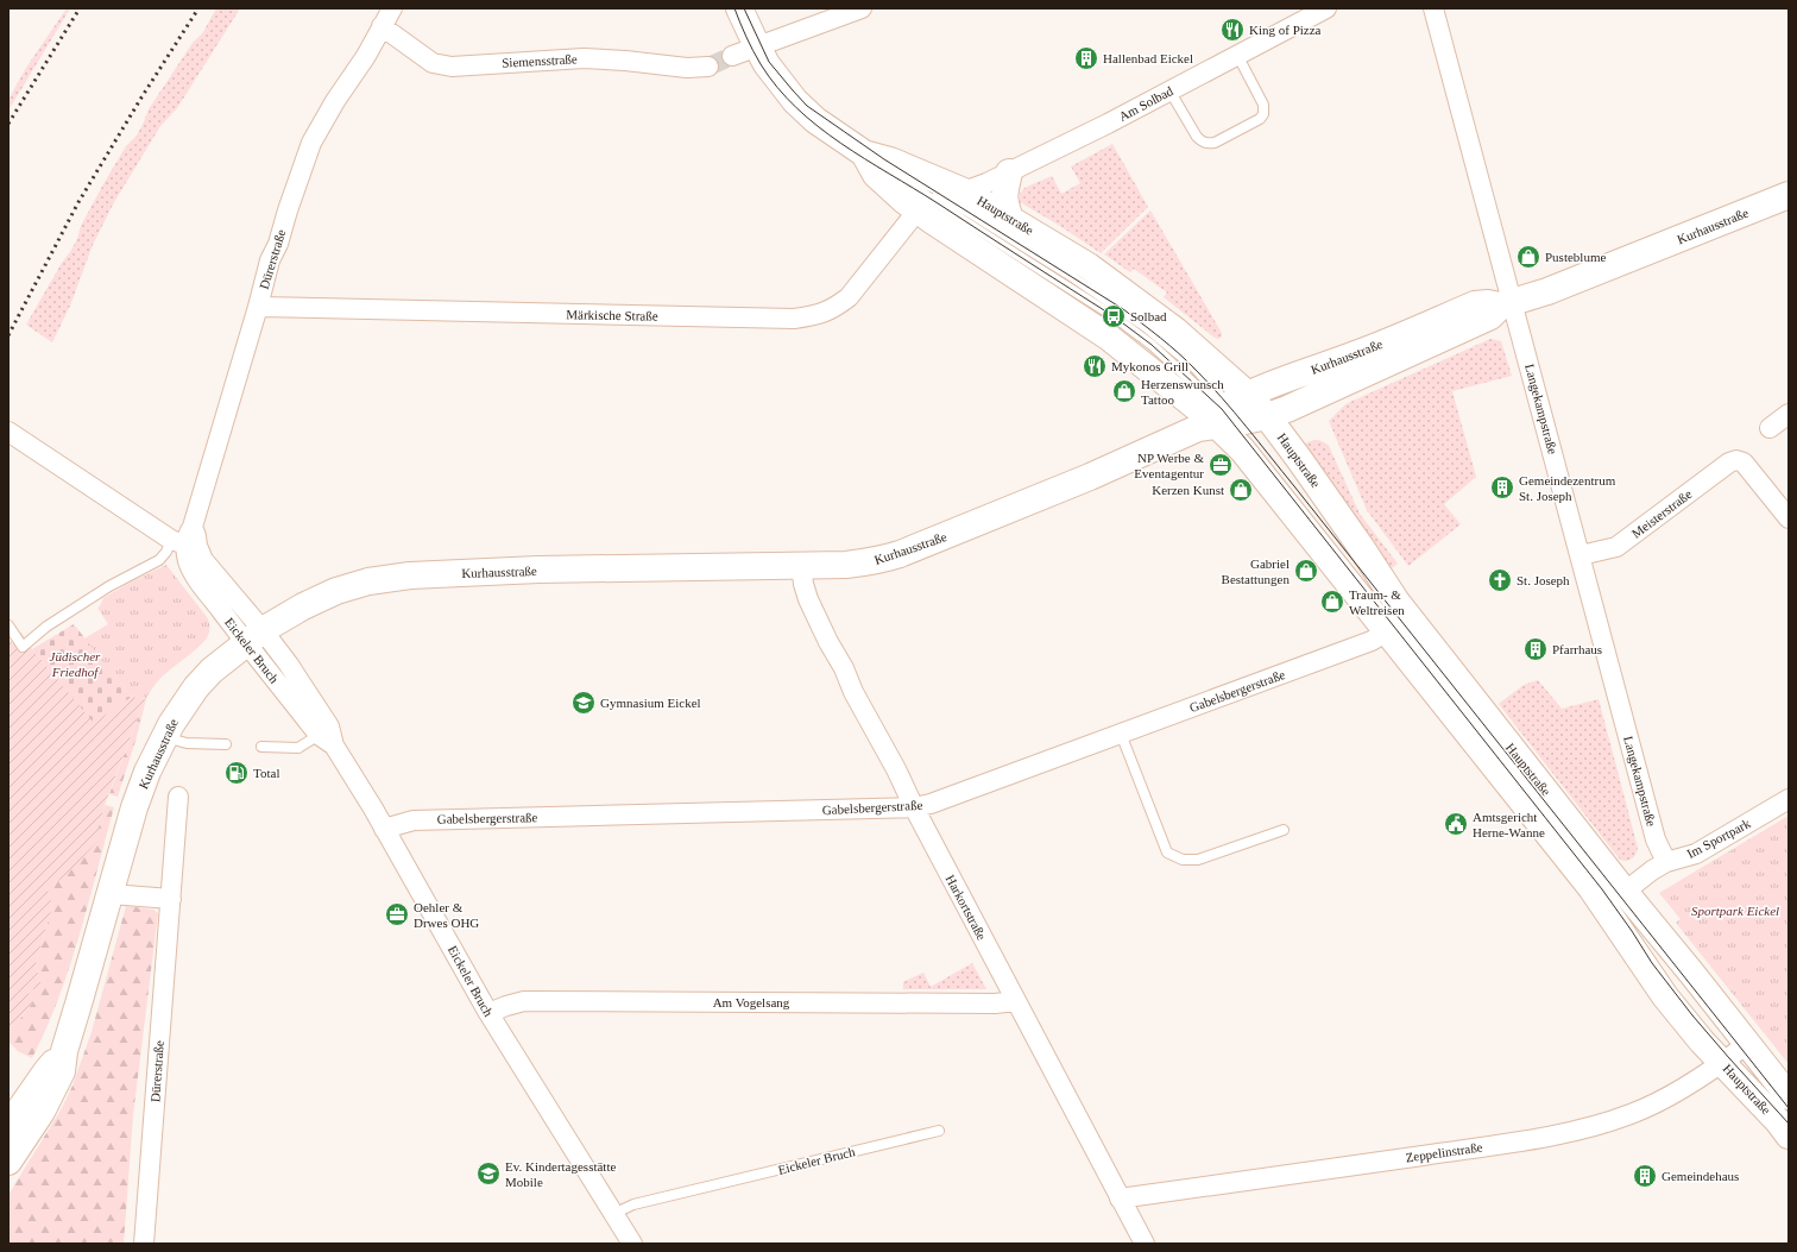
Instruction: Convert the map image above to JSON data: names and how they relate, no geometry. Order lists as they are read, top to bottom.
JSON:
{
  "streets": {
    "street": [
      "Siemensstraße",
      "Am Solbad",
      "Hauptstraße",
      "Kurhausstraße",
      "Dürerstraße",
      "Märkische Straße",
      "Langekampstraße",
      "Meisterstraße",
      "Eickeler Bruch",
      "Gabelsbergerstraße",
      "Im Sportpark",
      "Harkortstraße",
      "Am Vogelsang",
      "Zeppelinstraße"
    ]
  },
  "crossings": [
    ["Siemensstraße", "Dürerstraße"],
    ["Am Solbad", "Hauptstraße"],
    ["Hauptstraße", "Kurhausstraße"],
    ["Hauptstraße", "Märkische Straße"],
    ["Hauptstraße", "Gabelsbergerstraße"],
    ["Hauptstraße", "Im Sportpark"],
    ["Hauptstraße", "Zeppelinstraße"],
    ["Kurhausstraße", "Langekampstraße"],
    ["Kurhausstraße", "Eickeler Bruch"],
    ["Kurhausstraße", "Harkortstraße"],
    ["Dürerstraße", "Märkische Straße"],
    ["Dürerstraße", "Eickeler Bruch"],
    ["Langekampstraße", "Meisterstraße"],
    ["Langekampstraße", "Im Sportpark"],
    ["Eickeler Bruch", "Gabelsbergerstraße"],
    ["Eickeler Bruch", "Am Vogelsang"],
    ["Gabelsbergerstraße", "Harkortstraße"],
    ["Harkortstraße", "Am Vogelsang"],
    ["Harkortstraße", "Zeppelinstraße"]
  ],
  "parks": ["Jüdischer Friedhof", "Sportpark Eickel"],
  "places": {
    "restaurant": ["King of Pizza", "Mykonos Grill"],
    "building": [
      "Hallenbad Eickel",
      "Gemeindezentrum St. Joseph",
      "Pfarrhaus",
      "Gemeindehaus"
    ],
    "shop": [
      "Pusteblume",
      "Herzenswunsch Tattoo",
      "Kerzen Kunst",
      "Gabriel Bestattungen",
      "Traum- & Weltreisen"
    ],
    "bus stop": ["Solbad"],
    "office": ["NP Werbe & Eventagentur", "Oehler & Drwes OHG"],
    "church": ["St. Joseph"],
    "school or university": ["Gymnasium Eickel", "Ev. Kindertagesstätte Mobile"],
    "fuel station": ["Total"],
    "public building": ["Amtsgericht Herne-Wanne"]
  }
}
